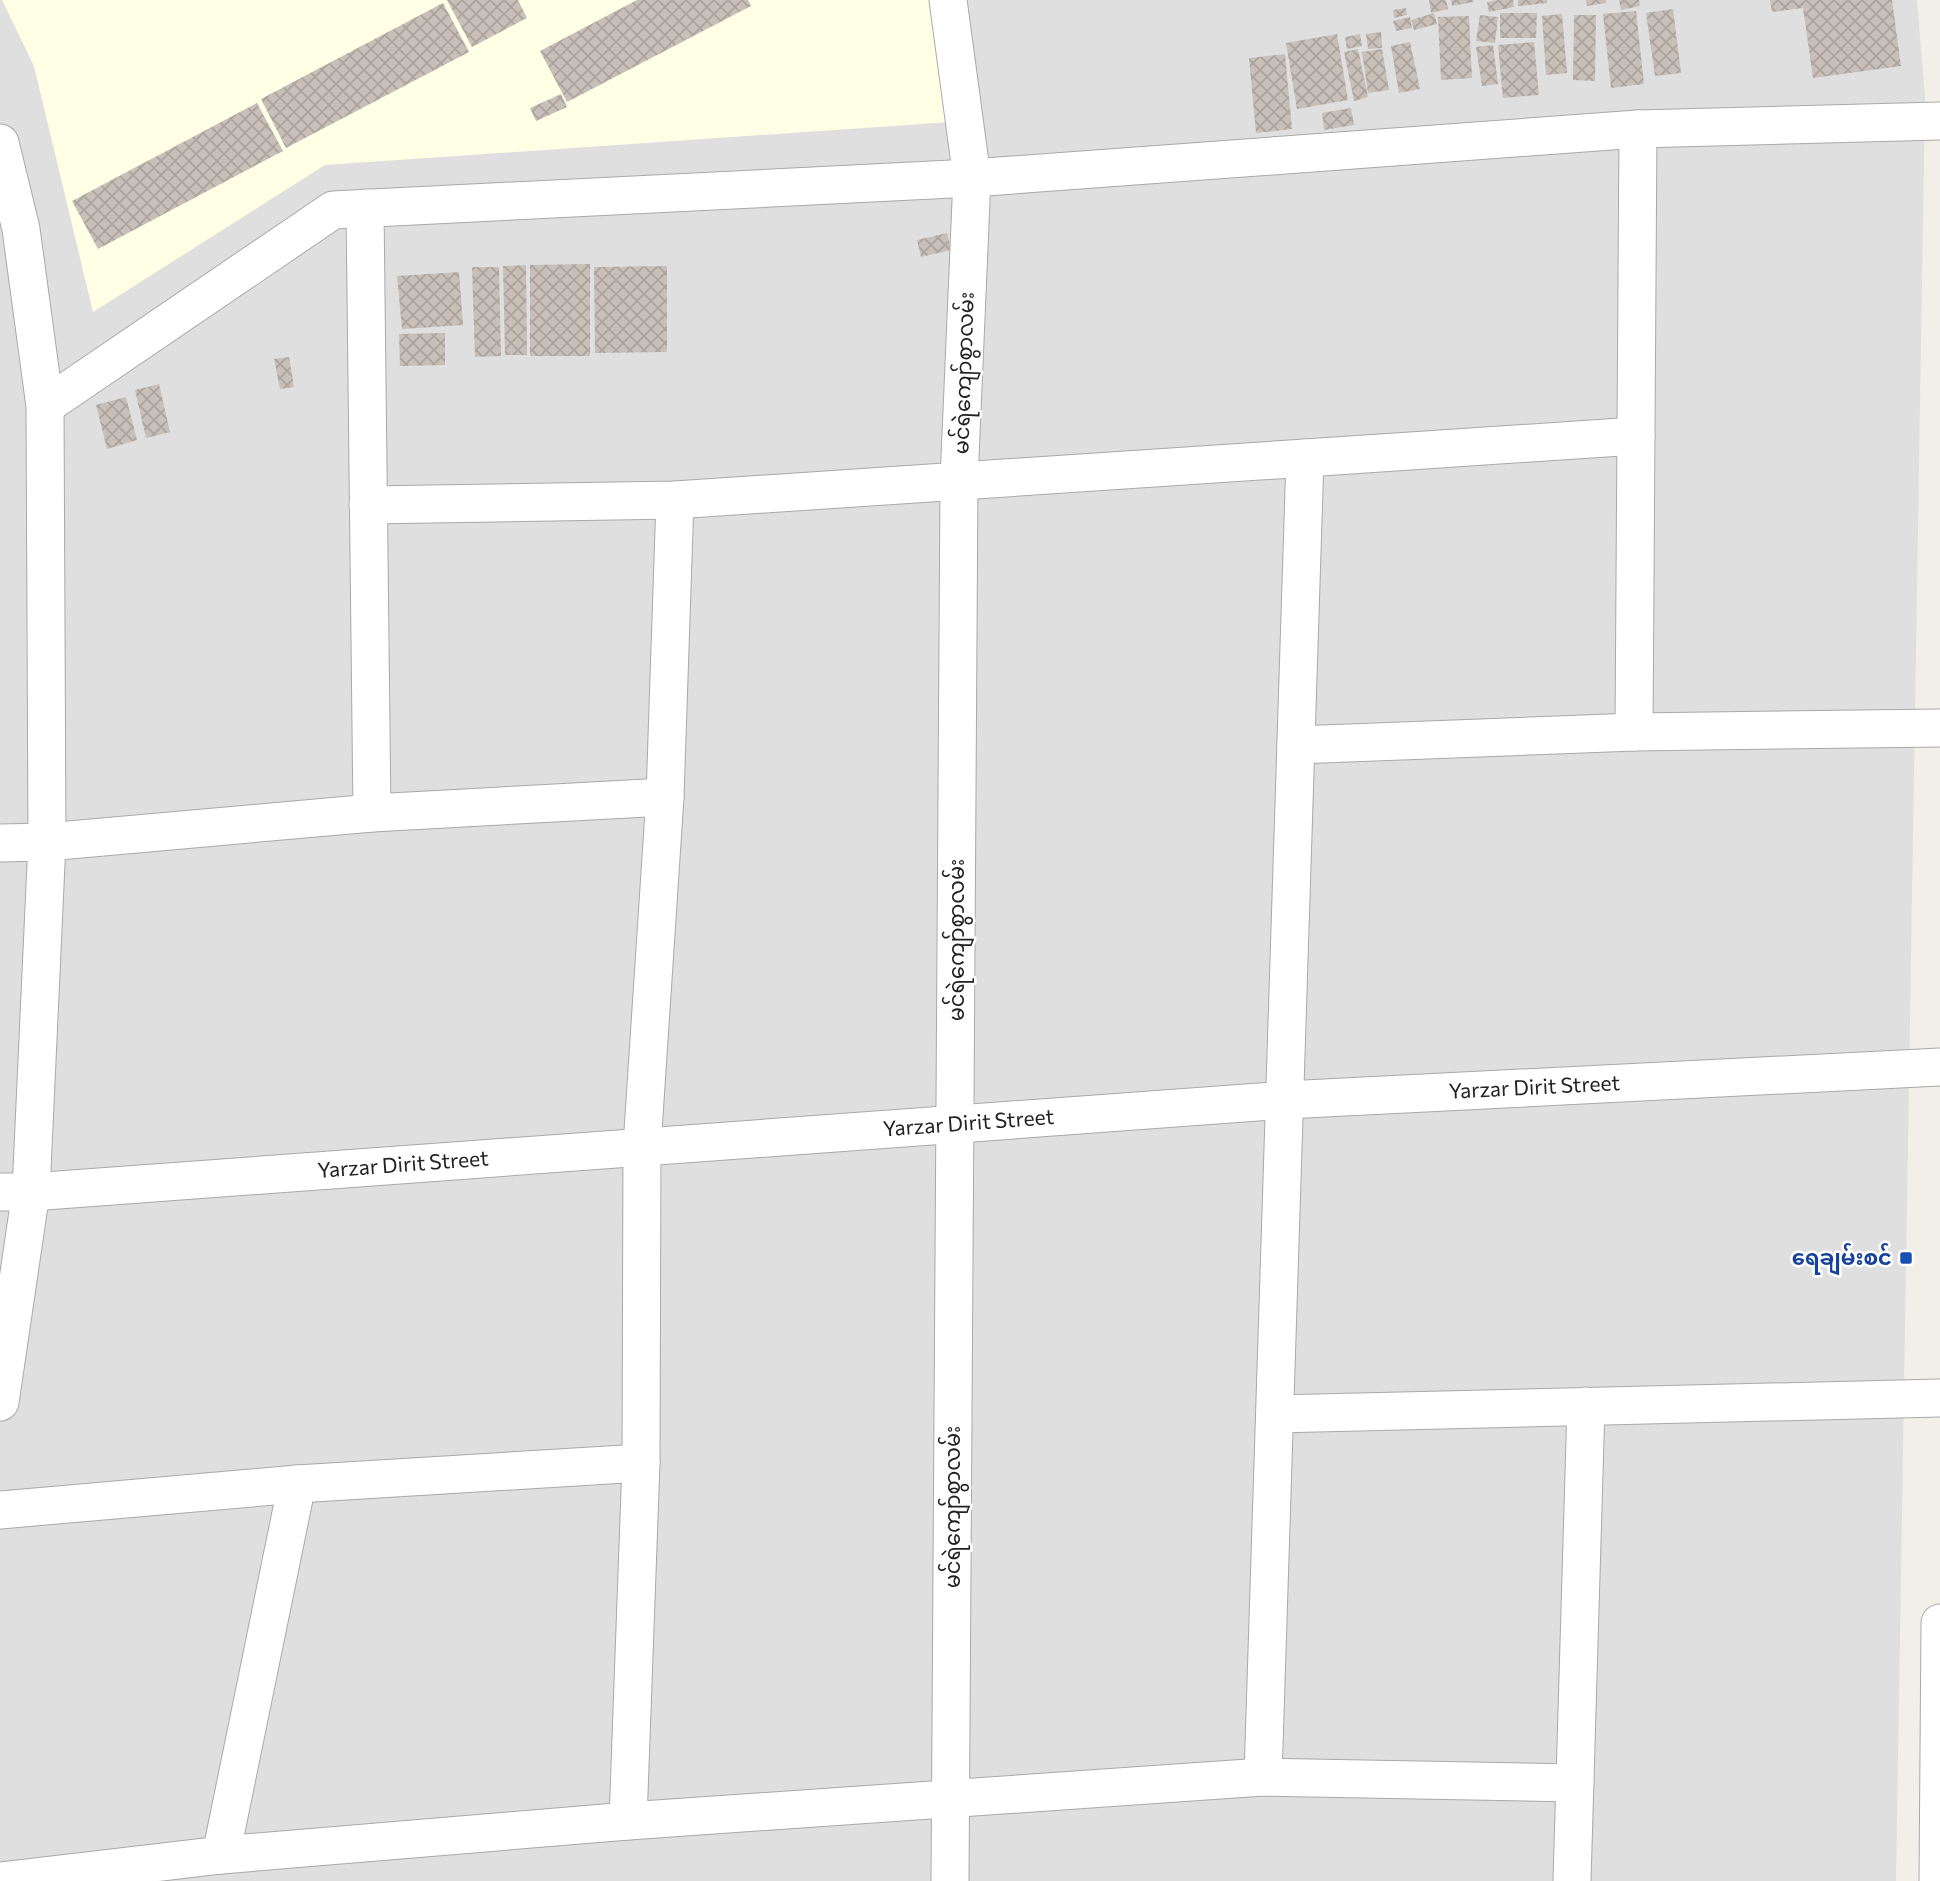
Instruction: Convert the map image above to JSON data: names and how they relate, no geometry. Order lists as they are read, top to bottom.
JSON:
{
  "streets": {
    "street": ["မင်ရဲကျော်စွာလမ်း", "Yarzar Dirit Street"]
  },
  "crossings": [
    ["မင်ရဲကျော်စွာလမ်း", "Yarzar Dirit Street"]
  ],
  "places": {
    "transit": ["ရေချမ်းစင်"]
  }
}
